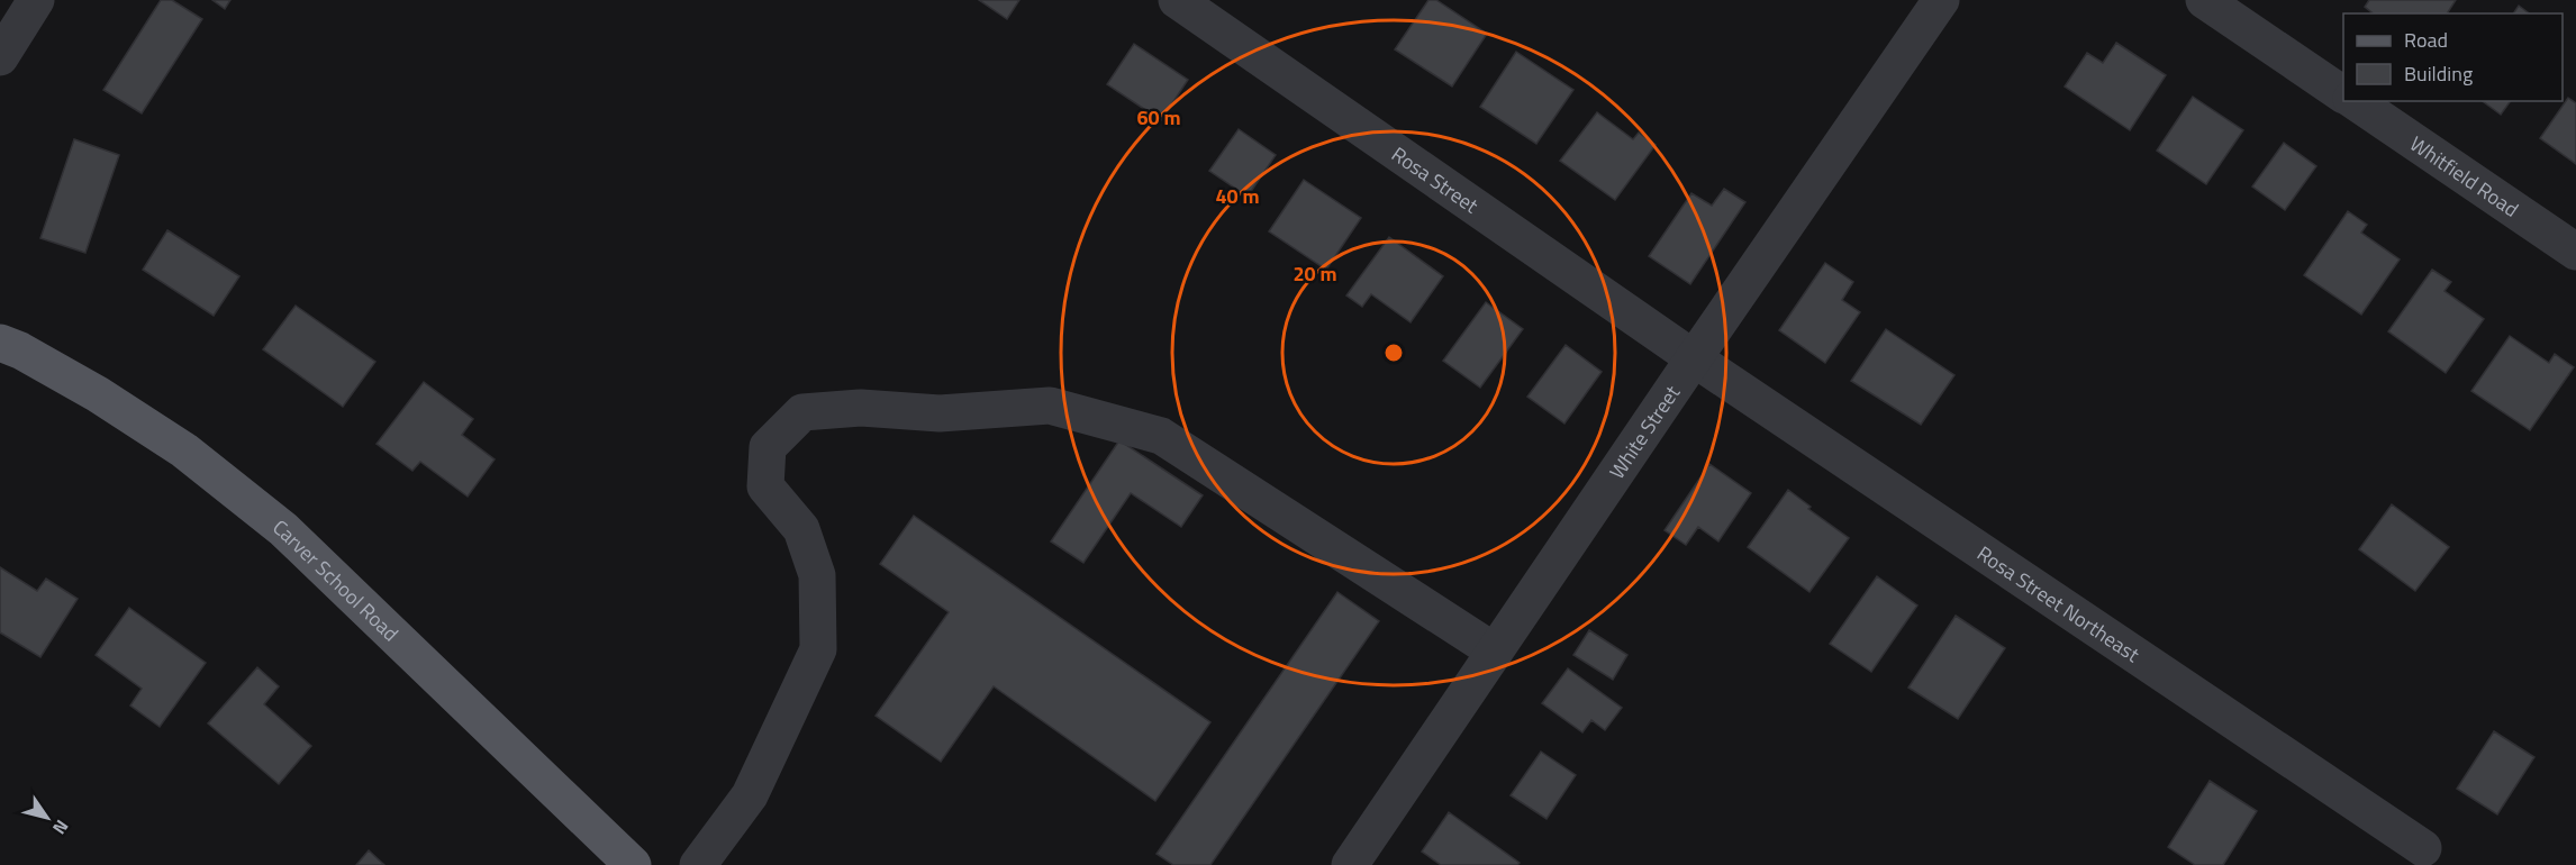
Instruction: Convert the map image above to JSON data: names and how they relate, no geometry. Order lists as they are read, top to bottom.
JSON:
{
  "streets": {
    "main road": ["Carver School Road"],
    "street": [
      "Whitfield Road",
      "Rosa Street",
      "White Street",
      "Rosa Street Northeast"
    ]
  },
  "crossings": [
    ["Rosa Street", "White Street"],
    ["Rosa Street", "Rosa Street Northeast"],
    ["White Street", "Rosa Street Northeast"]
  ],
  "legend": ["Road", "Building"],
  "north": "bottom right",
  "rings": ["60 m", "40 m", "20 m"]
}
